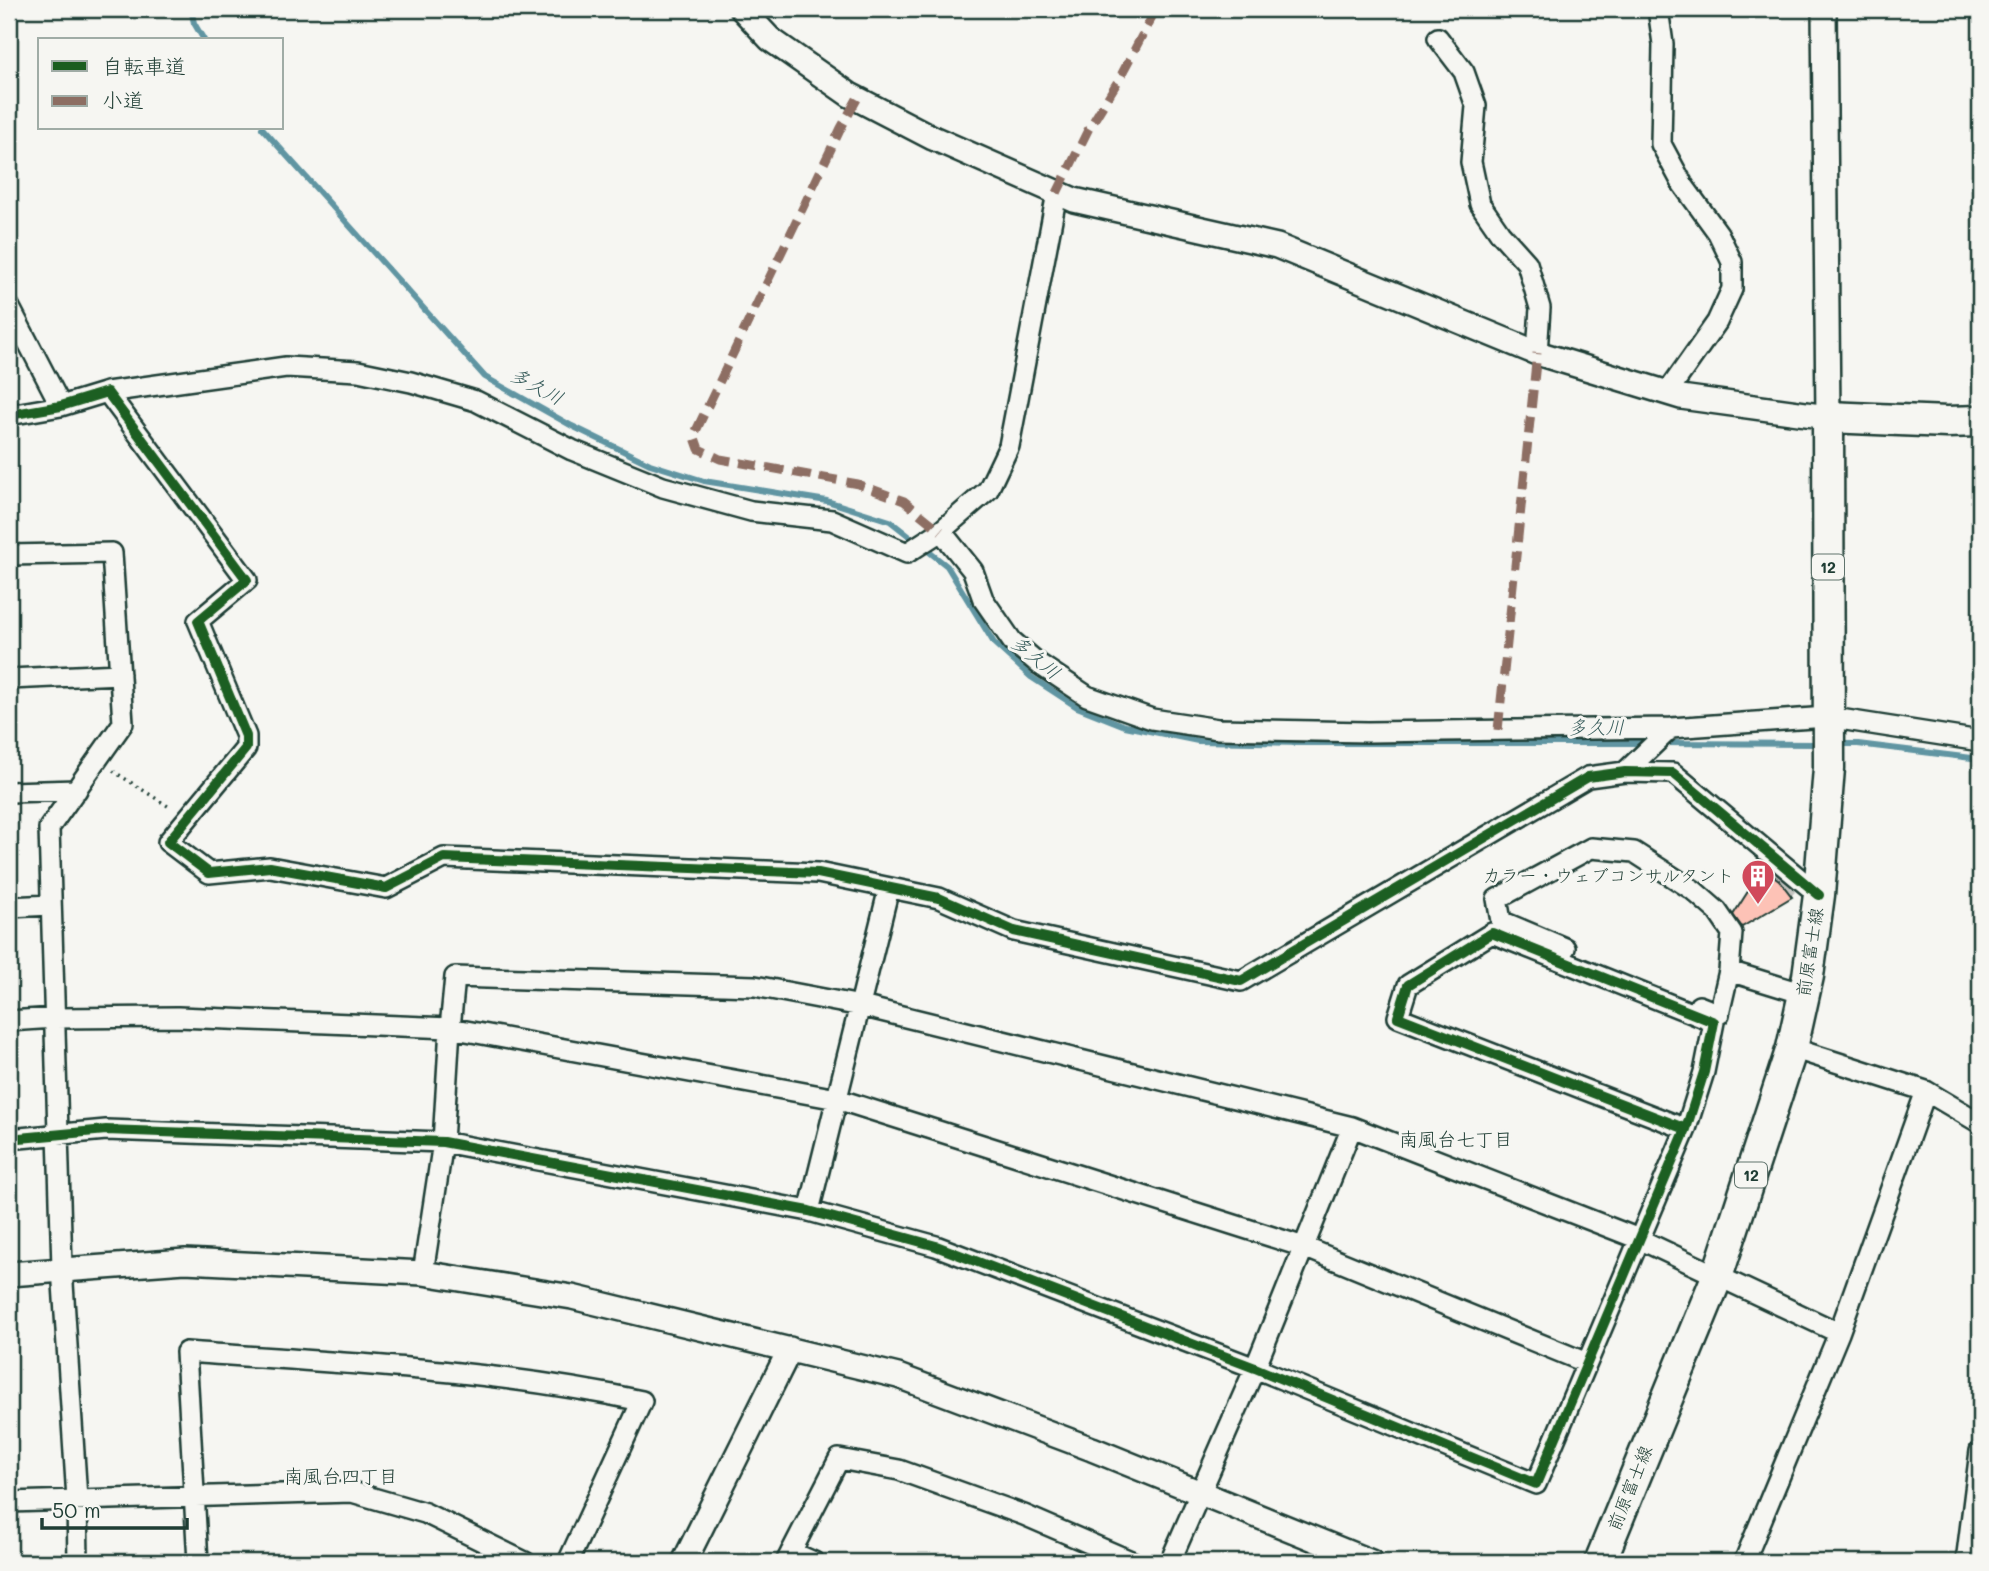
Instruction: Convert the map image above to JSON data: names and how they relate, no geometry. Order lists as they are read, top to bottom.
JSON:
{
  "streets": {
    "main road": ["12", "前原富士線"]
  },
  "districts": ["南風台七丁目", "南風台四丁目"],
  "water": ["多久川"],
  "places": {
    "building": ["カラー・ウェブコンサルタント"]
  },
  "legend": ["自転車道", "小道"],
  "scale_bar": "50 m"
}
